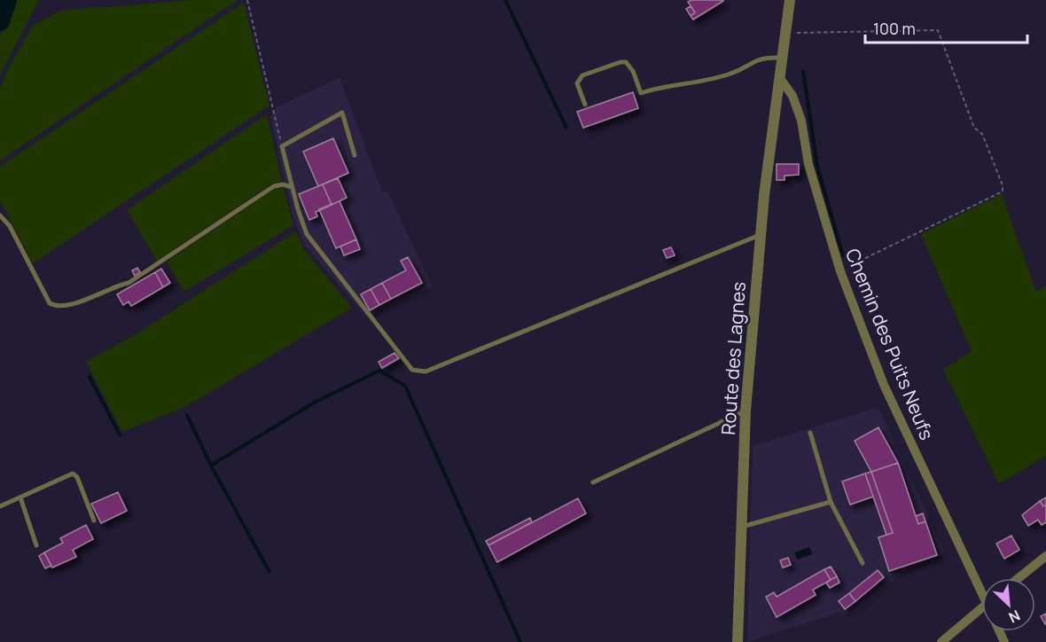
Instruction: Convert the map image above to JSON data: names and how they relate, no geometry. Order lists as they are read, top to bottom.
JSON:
{
  "streets": {
    "street": ["Chemin des Puits Neufs", "Route des Lagnes"]
  },
  "crossings": [
    ["Chemin des Puits Neufs", "Route des Lagnes"]
  ],
  "scale_bar": "100 m",
  "north": "bottom right"
}
